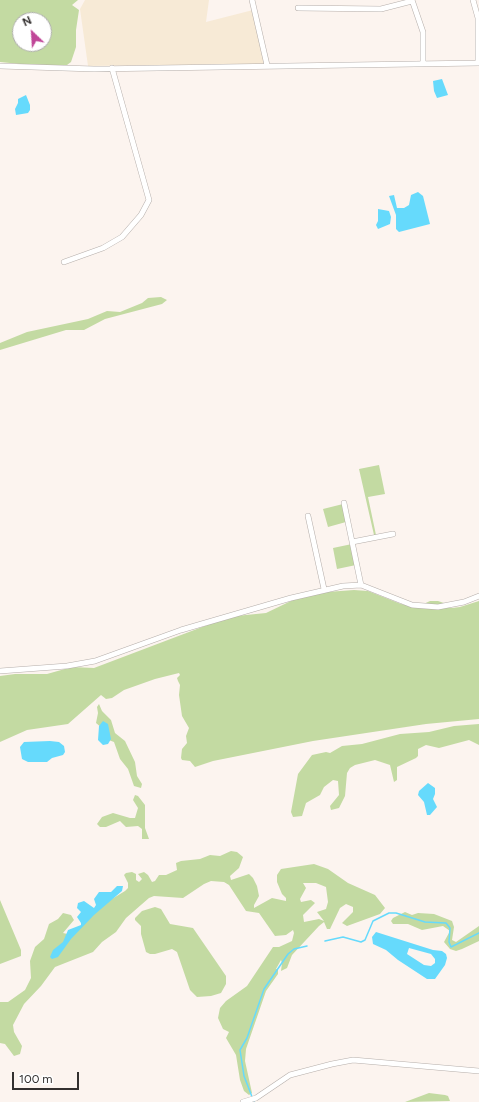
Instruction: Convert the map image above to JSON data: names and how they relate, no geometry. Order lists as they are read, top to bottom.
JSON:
{
  "scale_bar": "100 m",
  "north": "top left"
}
